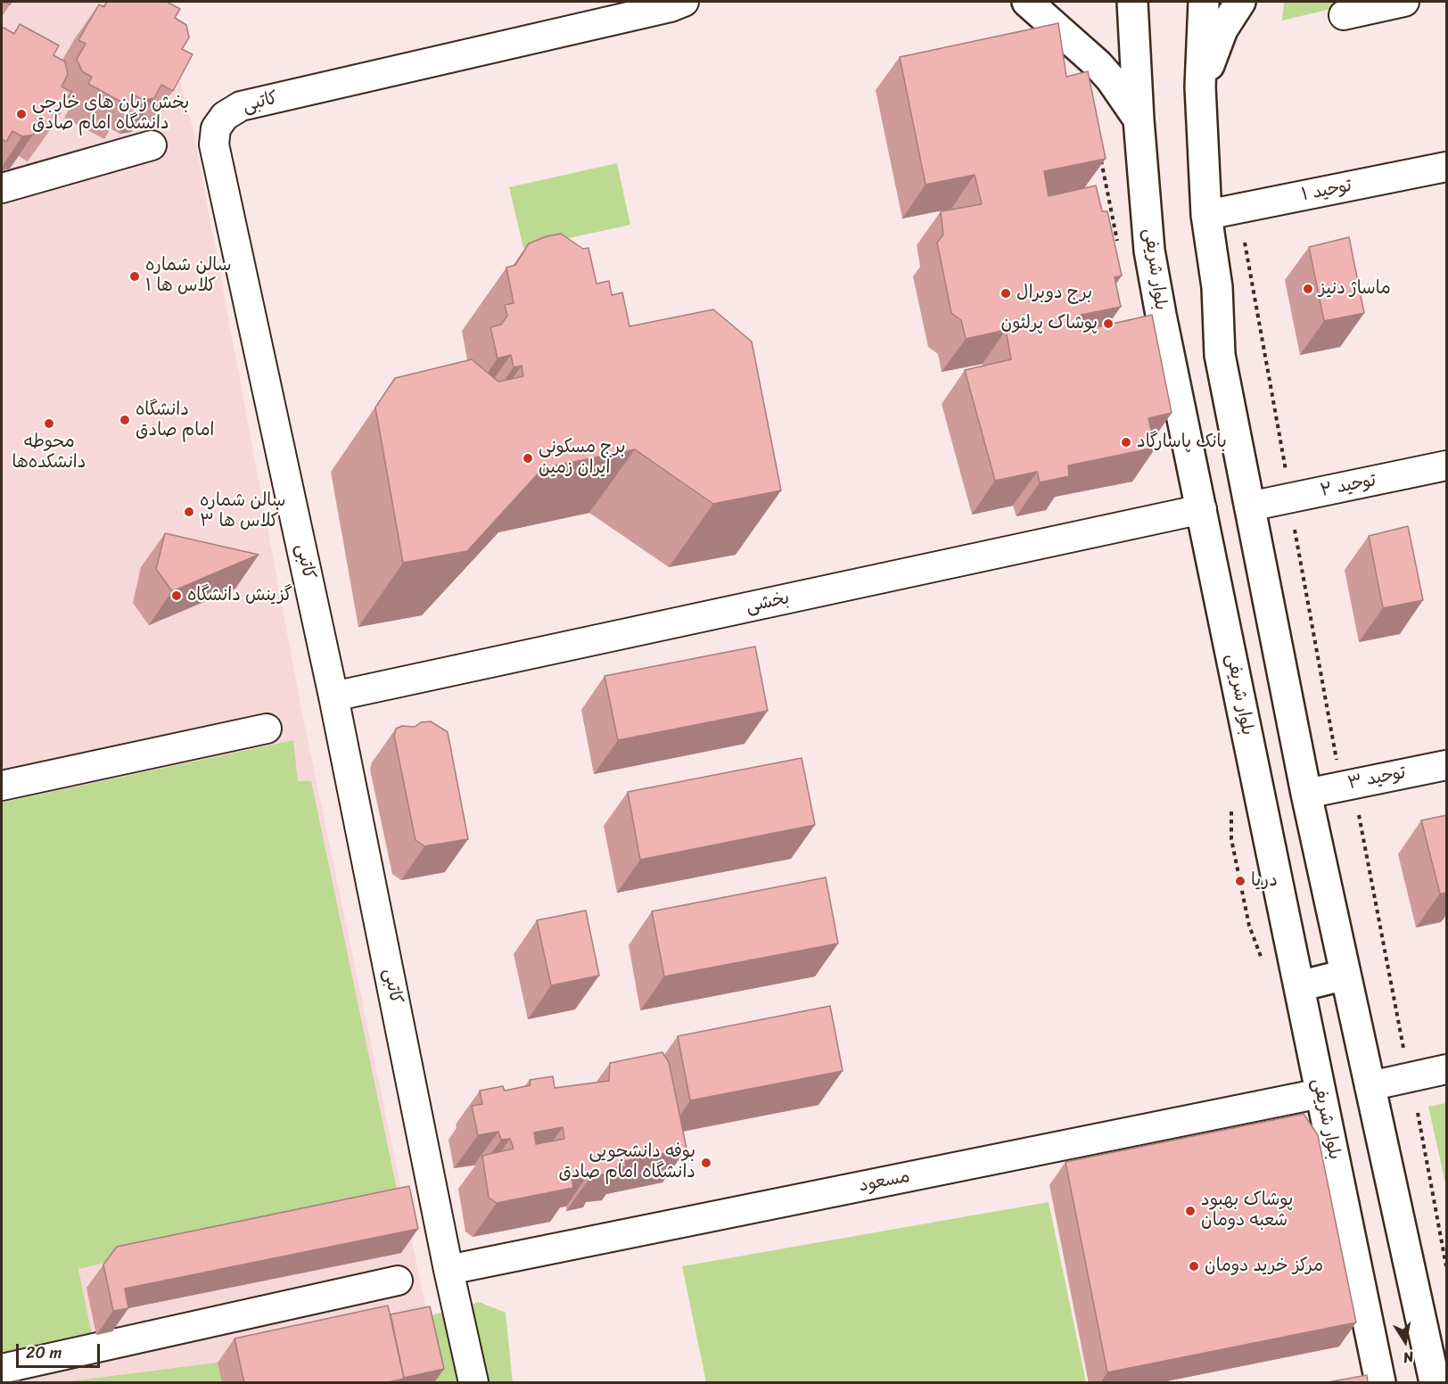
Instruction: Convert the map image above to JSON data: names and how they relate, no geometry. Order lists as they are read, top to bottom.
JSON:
{
  "streets": {
    "main road": ["بلوار شریفی"],
    "street": [
      "کاتبی",
      "توحید ۱",
      "توحید ۲",
      "بخشی",
      "توحید ۳",
      "مسعود"
    ]
  },
  "crossings": [
    ["کاتبی", "بخشی"],
    ["کاتبی", "مسعود"],
    ["بلوار شریفی", "بخشی"],
    ["بلوار شریفی", "مسعود"]
  ],
  "places": [
    "بخش زبان های خارجی دانشگاه امام صادق",
    "سالن شماره ۱ کلاس ها",
    "ماساژ دنیز",
    "برج دوبرال",
    "پوشاک پرلئون",
    "دانشگاه امام صادق",
    "محوطه دانشکده‌ها",
    "بانک پاسارگاد",
    "برج مسکونی ایران زمین",
    "سالن شماره ۳ کلاس ها",
    "گزینش دانشگاه",
    "دریا",
    "بوفه دانشجویی دانشگاه امام صادق",
    "پوشاک بهبود شعبه دومان",
    "مرکز خرید دومان"
  ],
  "scale_bar": "20 m",
  "north": "bottom"
}
